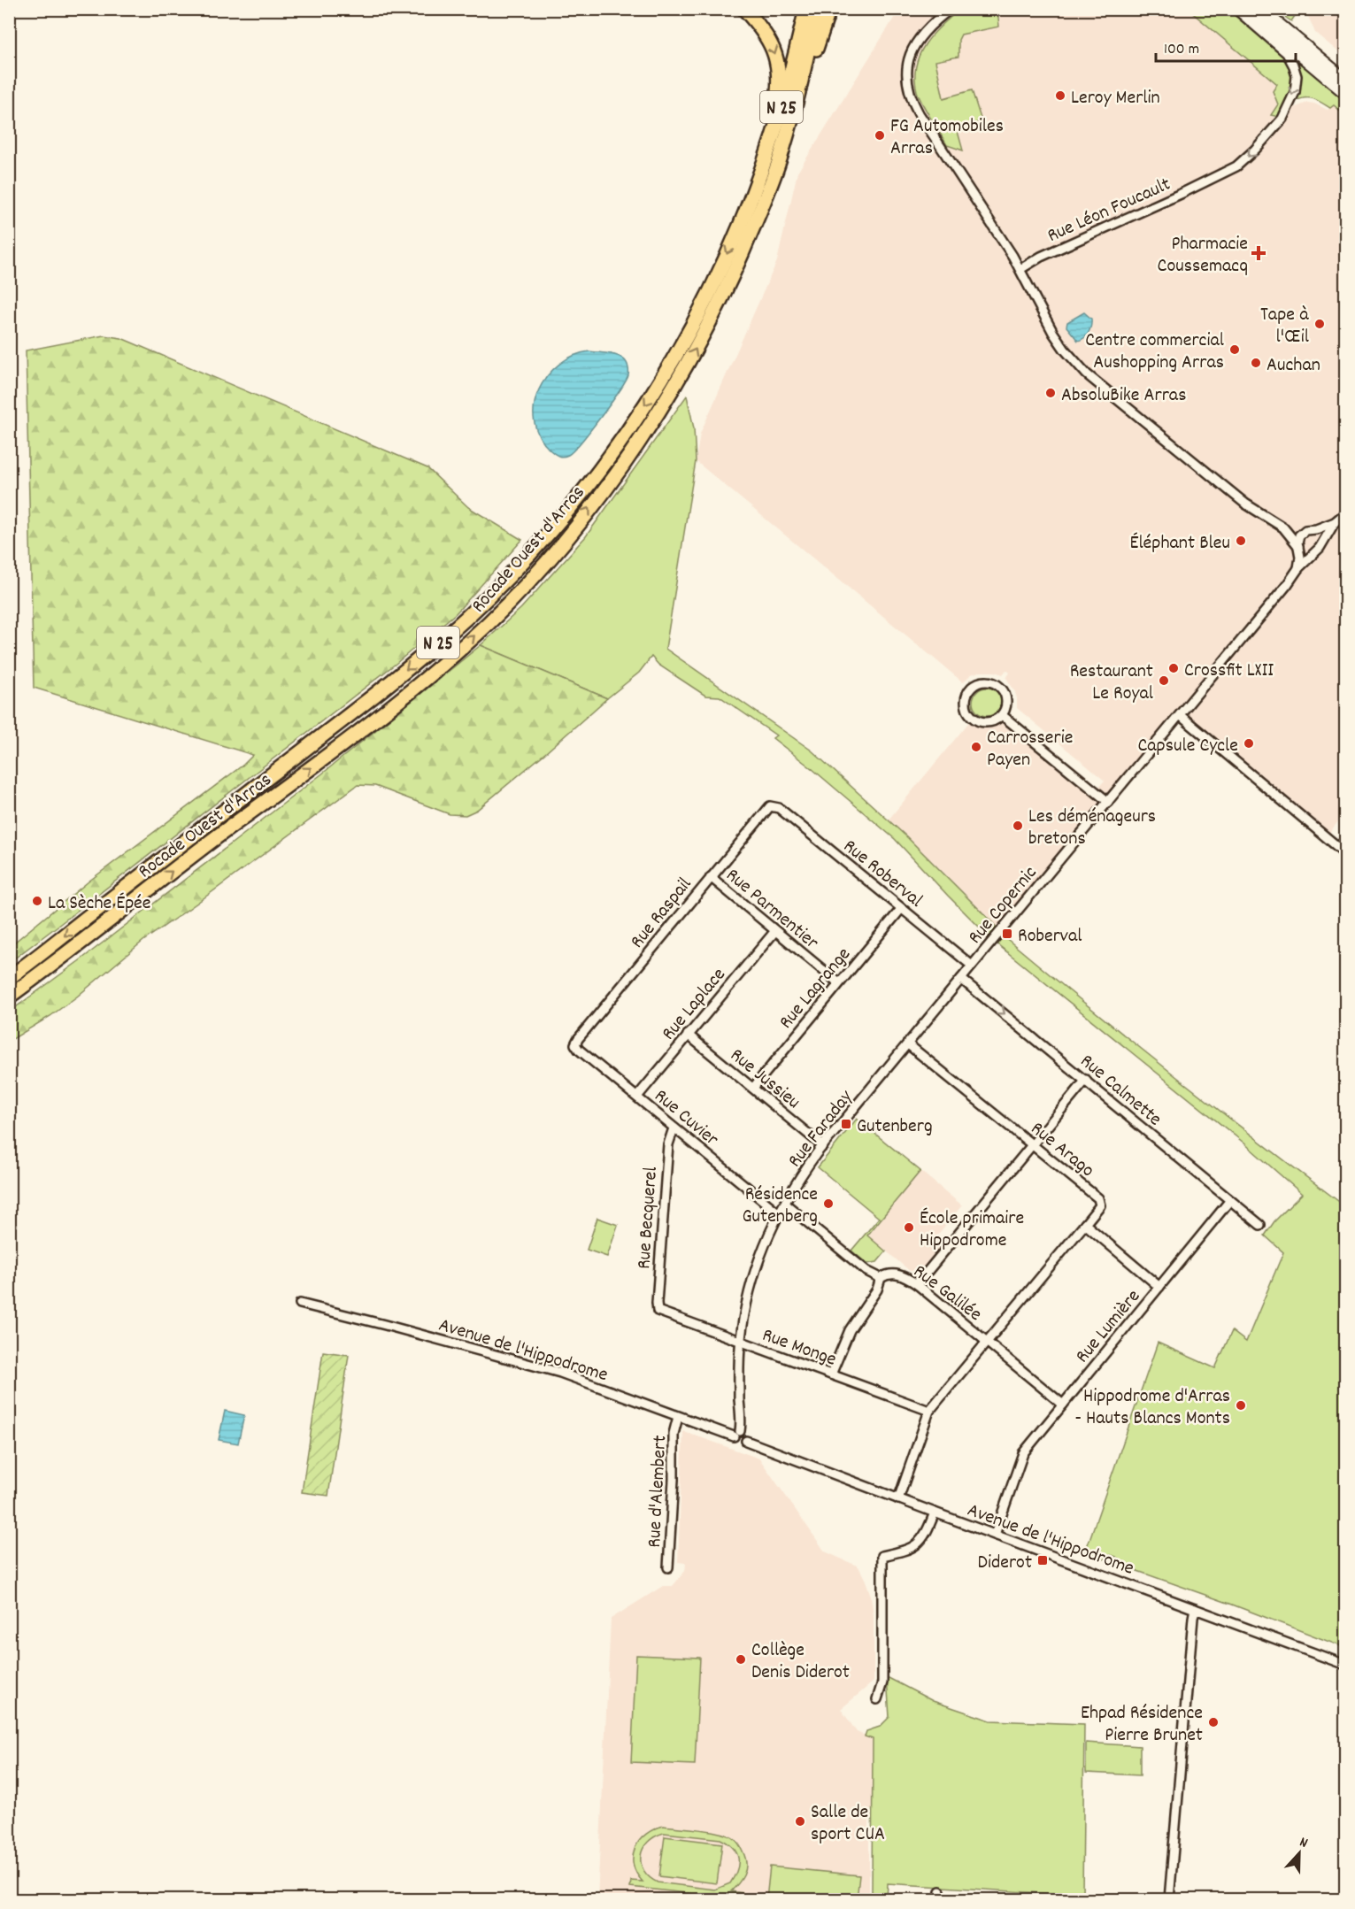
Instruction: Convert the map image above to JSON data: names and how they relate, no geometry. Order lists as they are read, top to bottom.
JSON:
{
  "streets": {
    "highway": ["N 25", "Rocade Ouest d'Arras"],
    "street": [
      "Rue Léon Foucault",
      "Rue Roberval",
      "Rue Copernic",
      "Rue Parmentier",
      "Rue Raspail",
      "Rue Lagrange",
      "Rue Laplace",
      "Rue Jussieu",
      "Rue Calmette",
      "Rue Cuvier",
      "Rue Faraday",
      "Rue Arago",
      "Rue Becquerel",
      "Rue Galilée",
      "Rue Lumière",
      "Rue Monge",
      "Avenue de l'Hippodrome",
      "Rue d'Alembert"
    ]
  },
  "crossings": [
    ["Rue Roberval", "Rue Copernic"],
    ["Rue Roberval", "Rue Raspail"],
    ["Rue Roberval", "Rue Lagrange"],
    ["Rue Roberval", "Rue Faraday"],
    ["Rue Copernic", "Rue Faraday"],
    ["Rue Parmentier", "Rue Raspail"],
    ["Rue Parmentier", "Rue Lagrange"],
    ["Rue Parmentier", "Rue Laplace"],
    ["Rue Raspail", "Rue Cuvier"],
    ["Rue Lagrange", "Rue Jussieu"],
    ["Rue Laplace", "Rue Jussieu"],
    ["Rue Laplace", "Rue Cuvier"],
    ["Rue Jussieu", "Rue Faraday"],
    ["Rue Calmette", "Rue Faraday"],
    ["Rue Calmette", "Rue Lumière"],
    ["Rue Cuvier", "Rue Faraday"],
    ["Rue Cuvier", "Rue Becquerel"],
    ["Rue Faraday", "Rue Arago"],
    ["Rue Faraday", "Rue Galilée"],
    ["Rue Faraday", "Rue Monge"],
    ["Rue Faraday", "Avenue de l'Hippodrome"],
    ["Rue Becquerel", "Rue Monge"],
    ["Rue Galilée", "Rue Lumière"],
    ["Rue Lumière", "Avenue de l'Hippodrome"],
    ["Avenue de l'Hippodrome", "Rue d'Alembert"]
  ],
  "one_way": ["Rue Calmette"],
  "places": {
    "other": [
      "Leroy Merlin",
      "FG Automobiles Arras",
      "Tape à l'Œil",
      "Centre commercial Aushopping Arras",
      "Auchan",
      "AbsoluBike Arras",
      "Éléphant Bleu",
      "Crossfit LXII",
      "Restaurant Le Royal",
      "Capsule Cycle",
      "Carrosserie Payen",
      "Les déménageurs bretons",
      "La Sèche Épée",
      "Résidence Gutenberg",
      "École primaire Hippodrome",
      "Hippodrome d'Arras - Hauts Blancs Monts",
      "Collège Denis Diderot",
      "Ehpad Résidence Pierre Brunet",
      "Salle de sport CUA"
    ],
    "health": ["Pharmacie Coussemacq"],
    "transit": ["Roberval", "Gutenberg", "Diderot"]
  },
  "scale_bar": "100 m",
  "north": "top"
}
